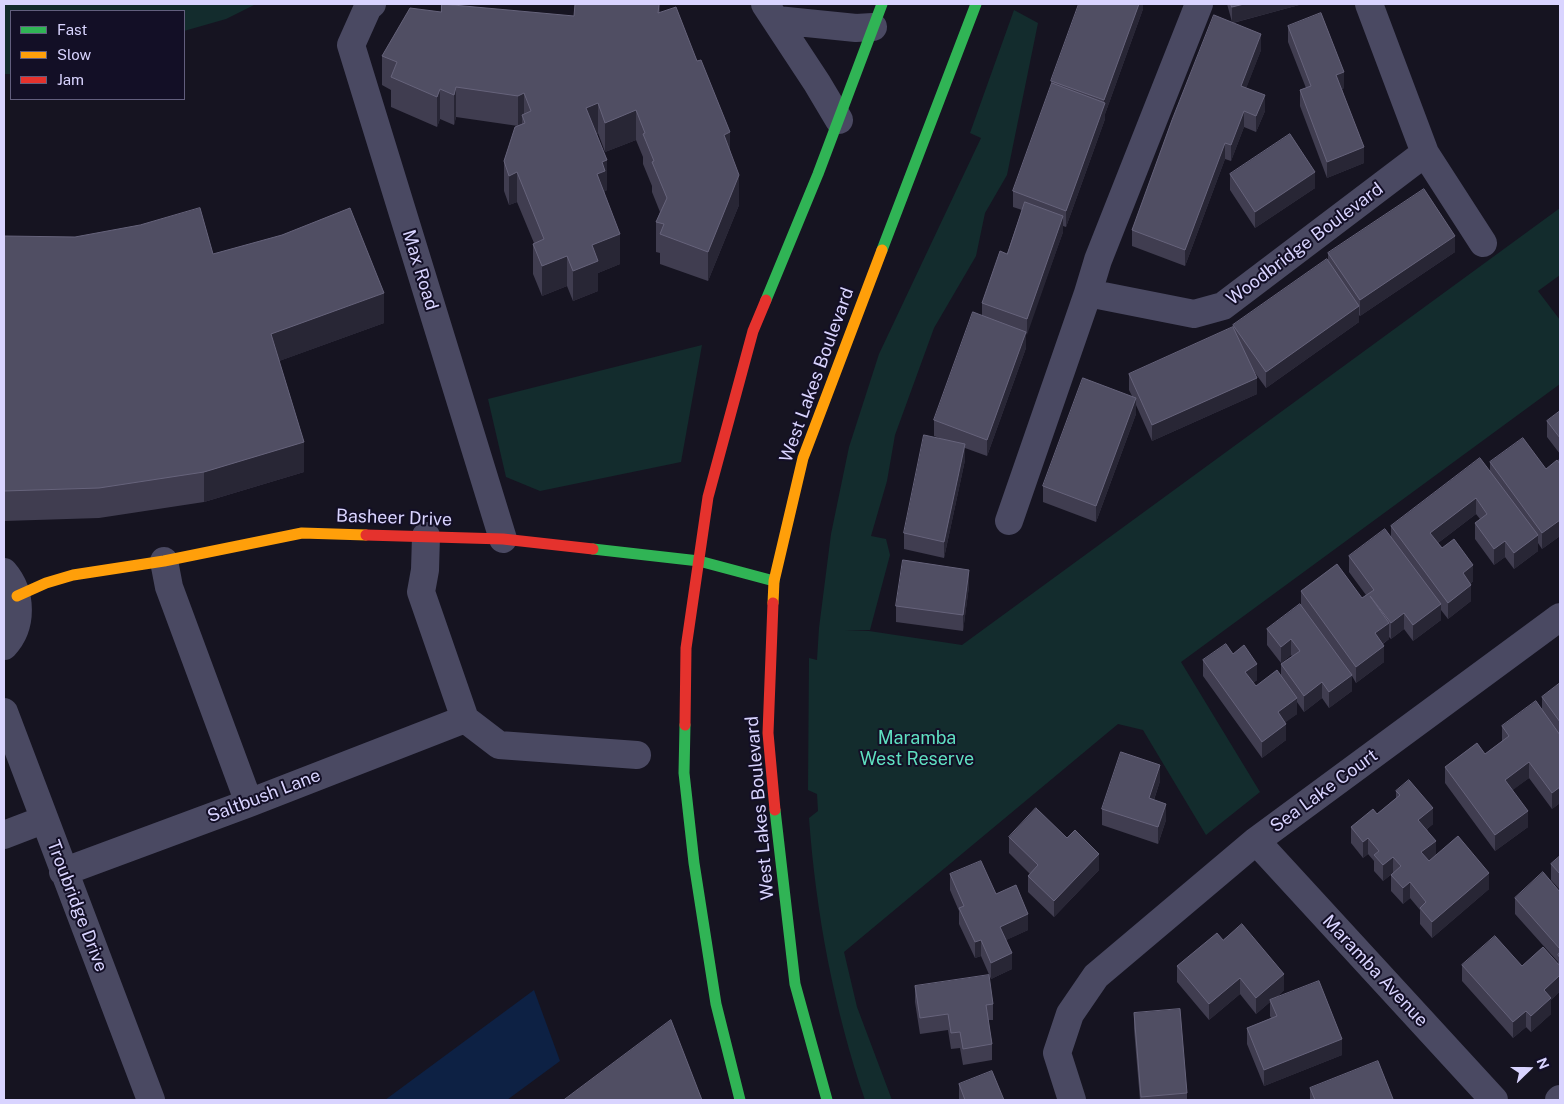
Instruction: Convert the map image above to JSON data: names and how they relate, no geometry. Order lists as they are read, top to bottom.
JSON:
{
  "streets": {
    "main road": ["West Lakes Boulevard", "Basheer Drive"],
    "street": [
      "Woodbridge Boulevard",
      "Max Road",
      "Sea Lake Court",
      "Saltbush Lane",
      "Troubridge Drive",
      "Maramba Avenue"
    ]
  },
  "crossings": [
    ["Max Road", "Basheer Drive"],
    ["West Lakes Boulevard", "Basheer Drive"],
    ["Sea Lake Court", "Maramba Avenue"],
    ["Saltbush Lane", "Troubridge Drive"]
  ],
  "parks": ["Maramba West Reserve"],
  "legend": ["Fast", "Slow", "Jam"],
  "north": "right"
}
